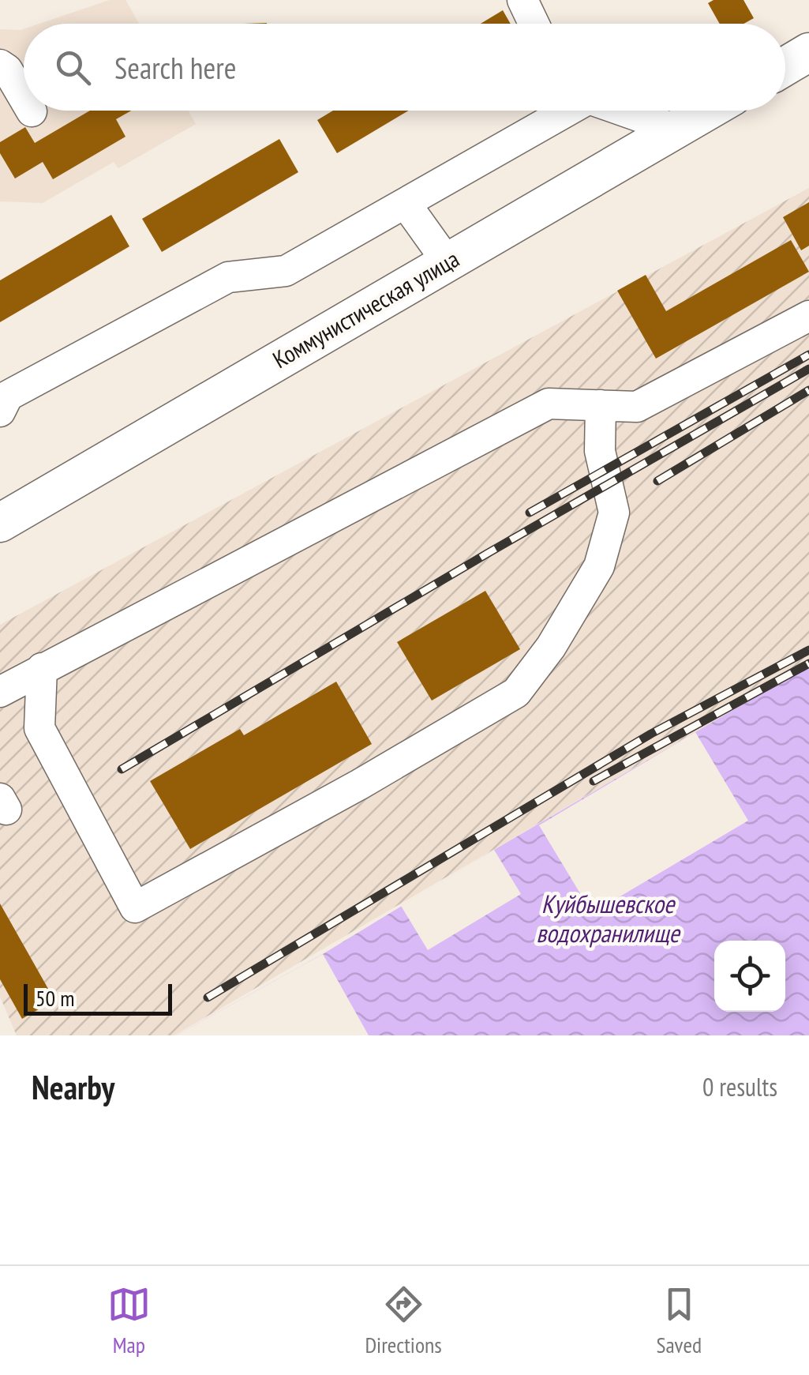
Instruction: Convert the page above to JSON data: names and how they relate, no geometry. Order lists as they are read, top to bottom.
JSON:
{
  "streets": {
    "main road": ["Коммунистическая улица"]
  },
  "water": ["Куйбышевское водохранилище"],
  "scale_bar": "50 m",
  "page": {
    "search": "Search here",
    "scale": "50 m",
    "heading": ["Nearby", "0 results"],
    "nav": ["Map", "Directions", "Saved"]
  }
}
